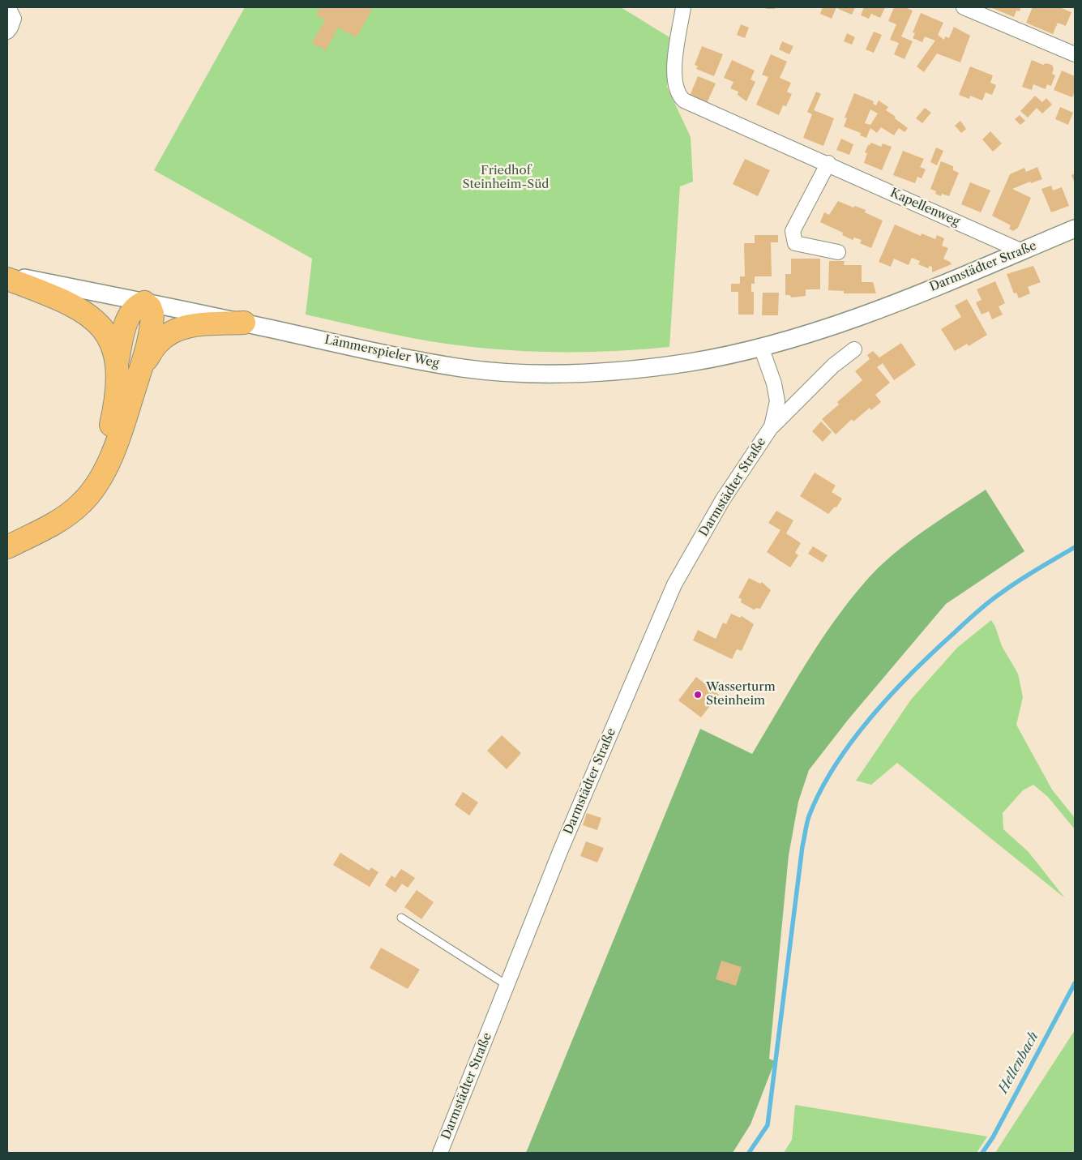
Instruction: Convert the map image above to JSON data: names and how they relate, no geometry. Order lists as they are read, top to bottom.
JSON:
{
  "streets": {
    "street": ["Kapellenweg", "Darmstädter Straße", "Lämmerspieler Weg"]
  },
  "crossings": [
    ["Kapellenweg", "Darmstädter Straße"],
    ["Darmstädter Straße", "Lämmerspieler Weg"]
  ],
  "water": ["Hellenbach"],
  "parks": ["Friedhof Steinheim-Süd"],
  "places": ["Wasserturm Steinheim"]
}
